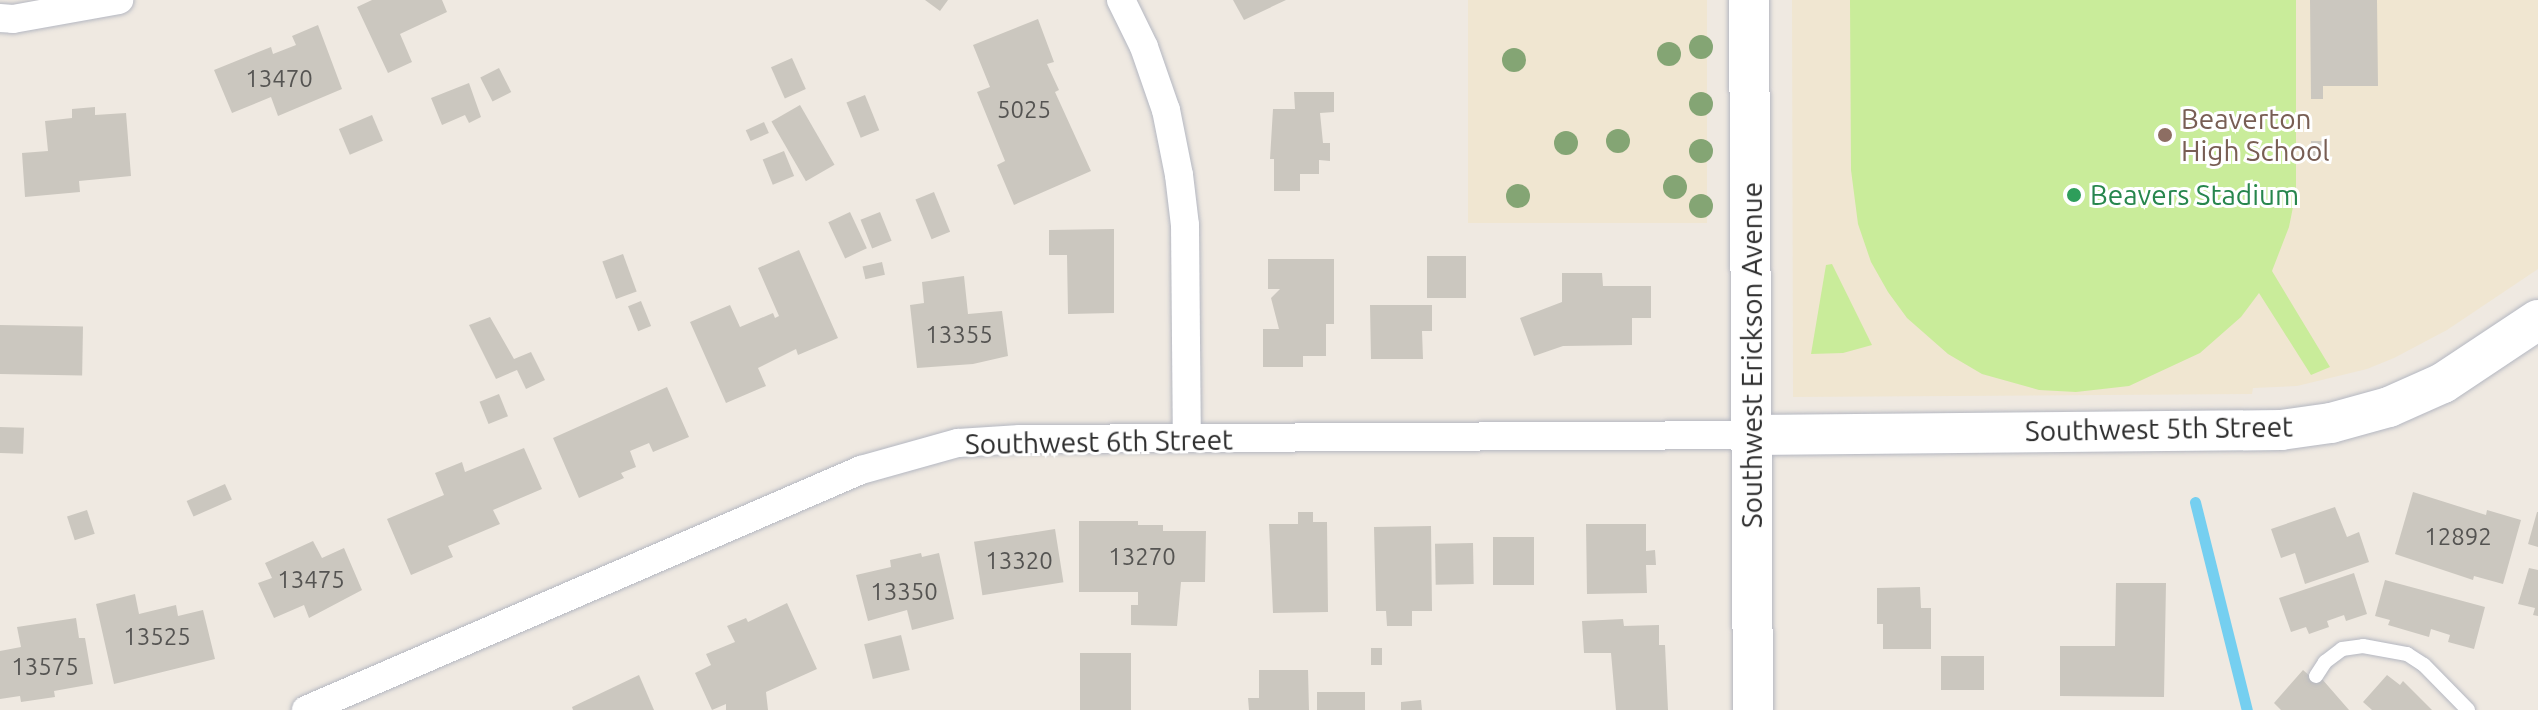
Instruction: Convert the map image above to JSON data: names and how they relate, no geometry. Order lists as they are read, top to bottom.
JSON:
{
  "streets": {
    "street": ["Southwest Erickson Avenue", "Southwest 5th Street", "Southwest 6th Street"]
  },
  "crossings": [
    ["Southwest Erickson Avenue", "Southwest 5th Street"],
    ["Southwest Erickson Avenue", "Southwest 6th Street"],
    ["Southwest 5th Street", "Southwest 6th Street"]
  ],
  "places": ["Beaverton High School", "Beavers Stadium"],
  "house_numbers": [
    "13470",
    "5025",
    "13355",
    "12892",
    "13270",
    "13320",
    "13475",
    "13350",
    "13525",
    "13575"
  ]
}
